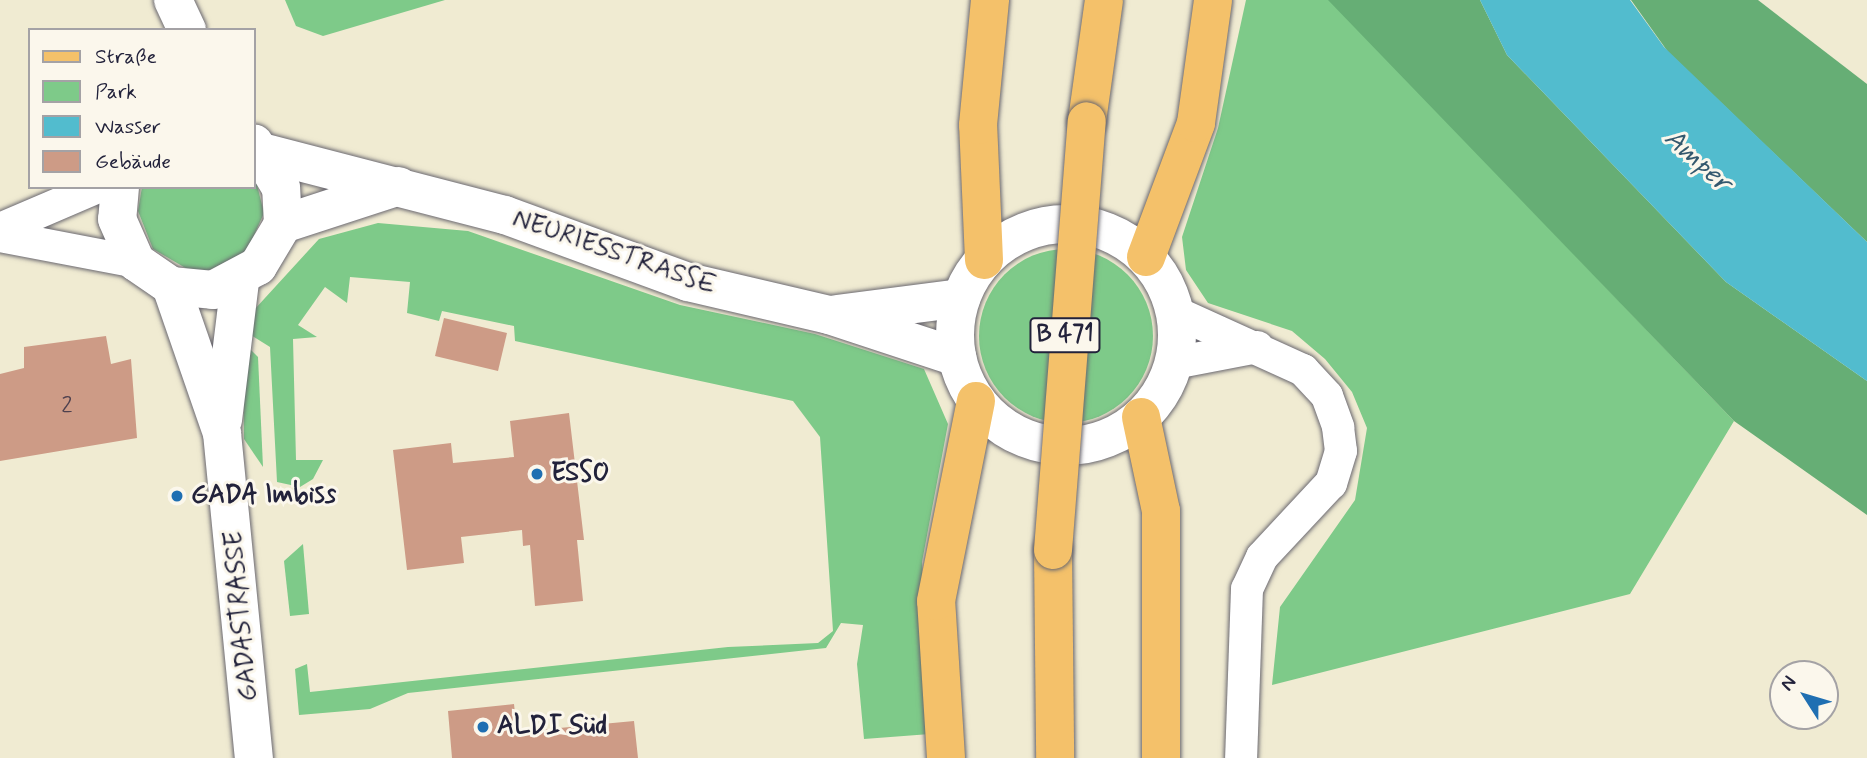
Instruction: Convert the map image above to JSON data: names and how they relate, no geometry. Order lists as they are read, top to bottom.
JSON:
{
  "streets": {
    "main road": ["B 471"],
    "street": ["NEURIESSTRASSE", "GADASTRASSE"]
  },
  "water": ["Amper"],
  "places": ["ESSO", "GADA Imbiss", "ALDI Süd"],
  "house_numbers": ["2"],
  "legend": [
    "Straße",
    "Park",
    "Wasser",
    "Gebäude"
  ],
  "north": "top left"
}
